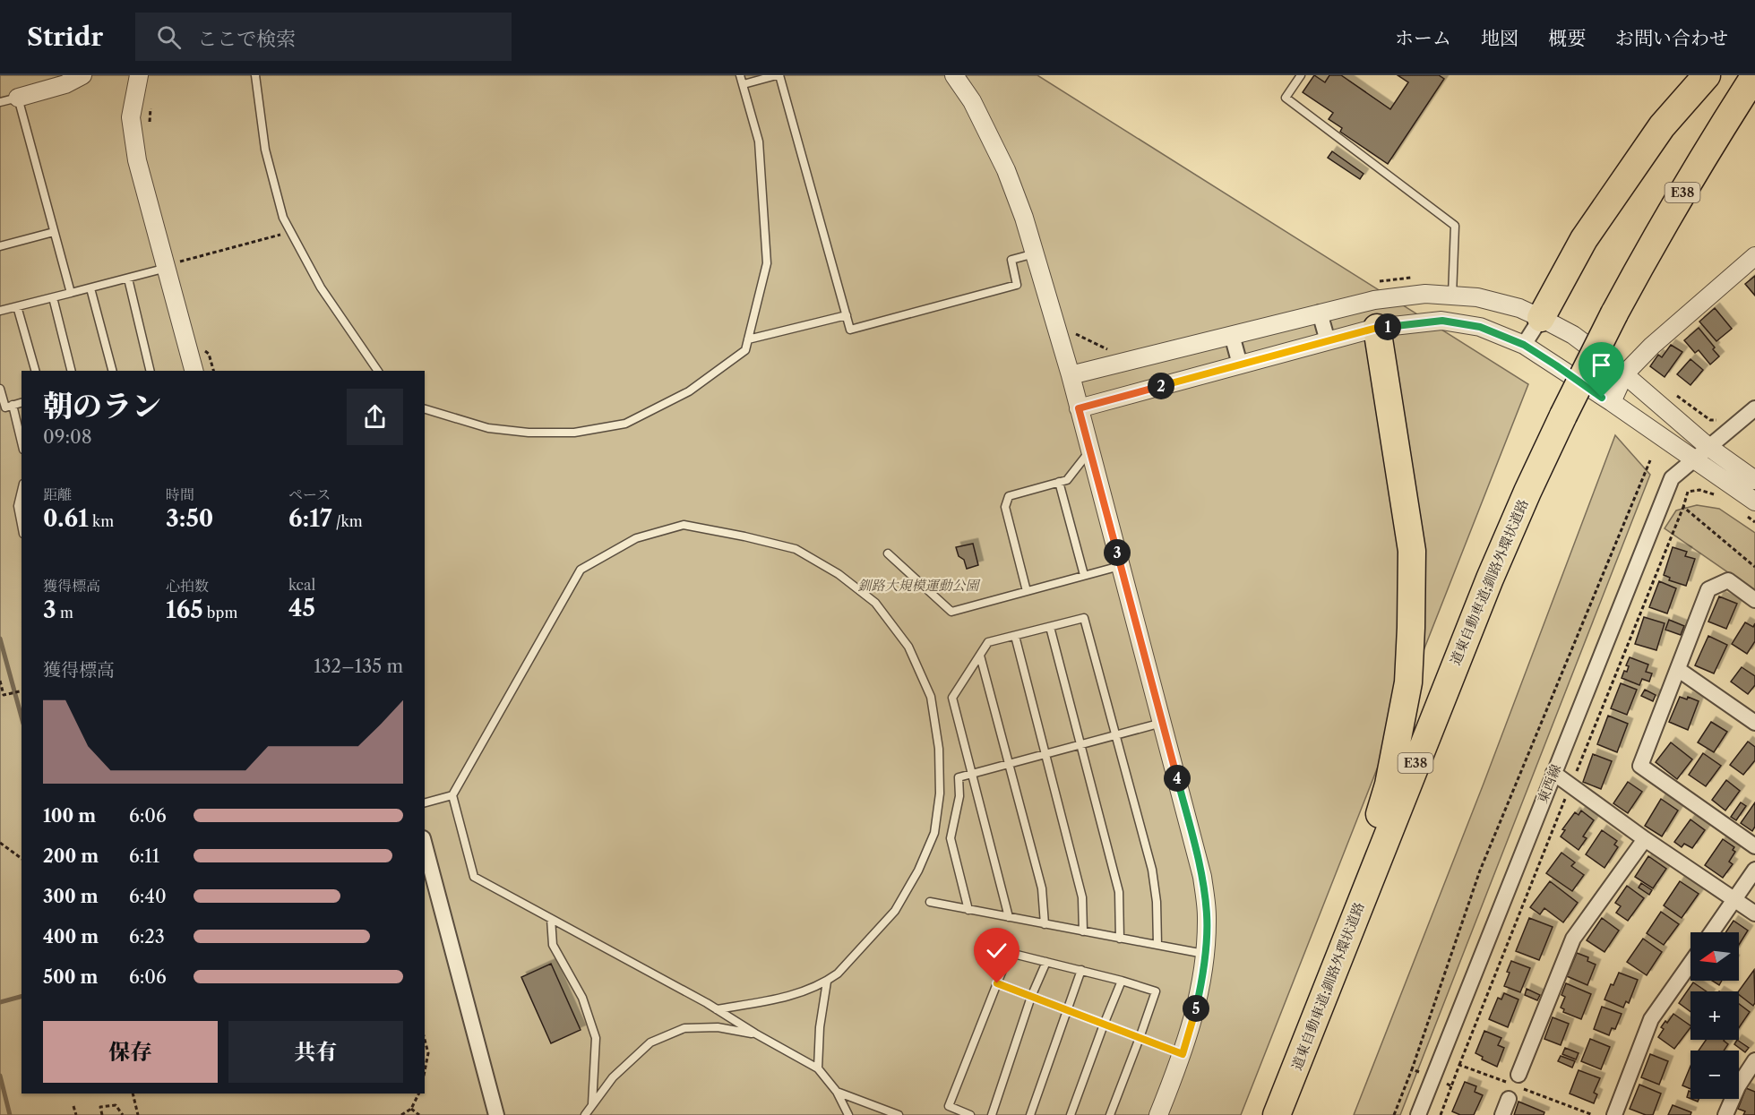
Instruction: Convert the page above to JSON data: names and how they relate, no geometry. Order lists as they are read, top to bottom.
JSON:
{
  "streets": {
    "highway": ["E38", "道東自動車道;釧路外環状道路"],
    "street": ["東西線"]
  },
  "parks": ["釧路大規模運動公園"],
  "north": "left",
  "page": {
    "header": "Stridr",
    "search": "ここで検索",
    "nav": [
      "ホーム",
      "地図",
      "概要",
      "お問い合わせ"
    ],
    "pins": [
      "1",
      "2",
      "3",
      "4",
      "5"
    ],
    "heading": ["朝のラン", "09:08"],
    "stats": [
      ["距離", "0.61 km"],
      ["時間", "3:50"],
      ["ペース", "6:17 /km"],
      ["獲得標高", "3 m"],
      ["心拍数", "165 bpm"],
      ["kcal", "45"]
    ],
    "chart": ["獲得標高", "132–135 m"],
    "list": [
      {
        "name": "100 m",
        "note": "6:06"
      },
      {
        "name": "200 m",
        "note": "6:11"
      },
      {
        "name": "300 m",
        "note": "6:40"
      },
      {
        "name": "400 m",
        "note": "6:23"
      },
      {
        "name": "500 m",
        "note": "6:06"
      }
    ],
    "map_buttons": ["+", "−"],
    "buttons": ["保存", "共有"]
  }
}
